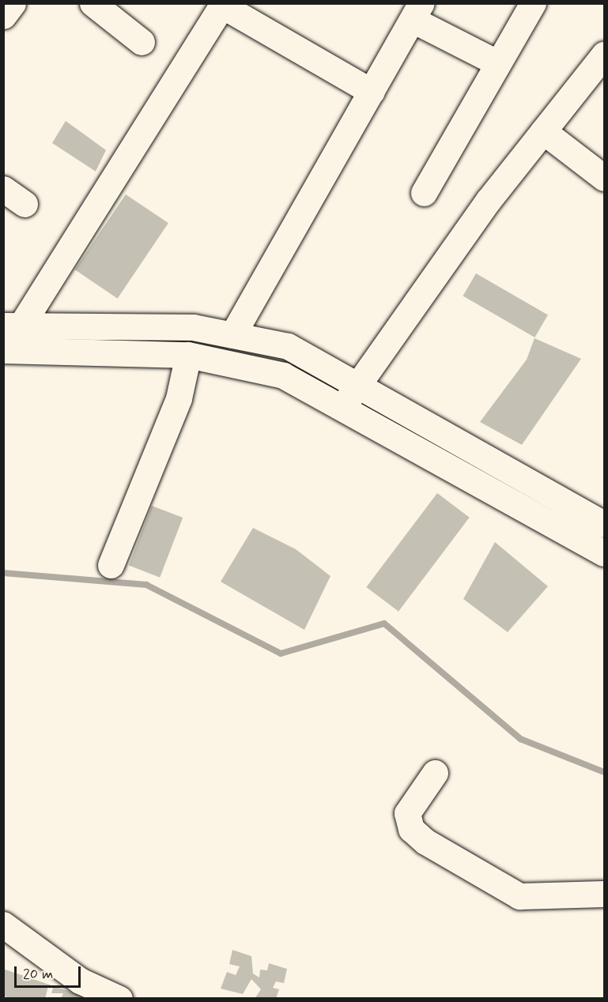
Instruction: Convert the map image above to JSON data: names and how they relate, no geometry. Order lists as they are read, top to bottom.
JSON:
{
  "scale_bar": "20 m"
}
